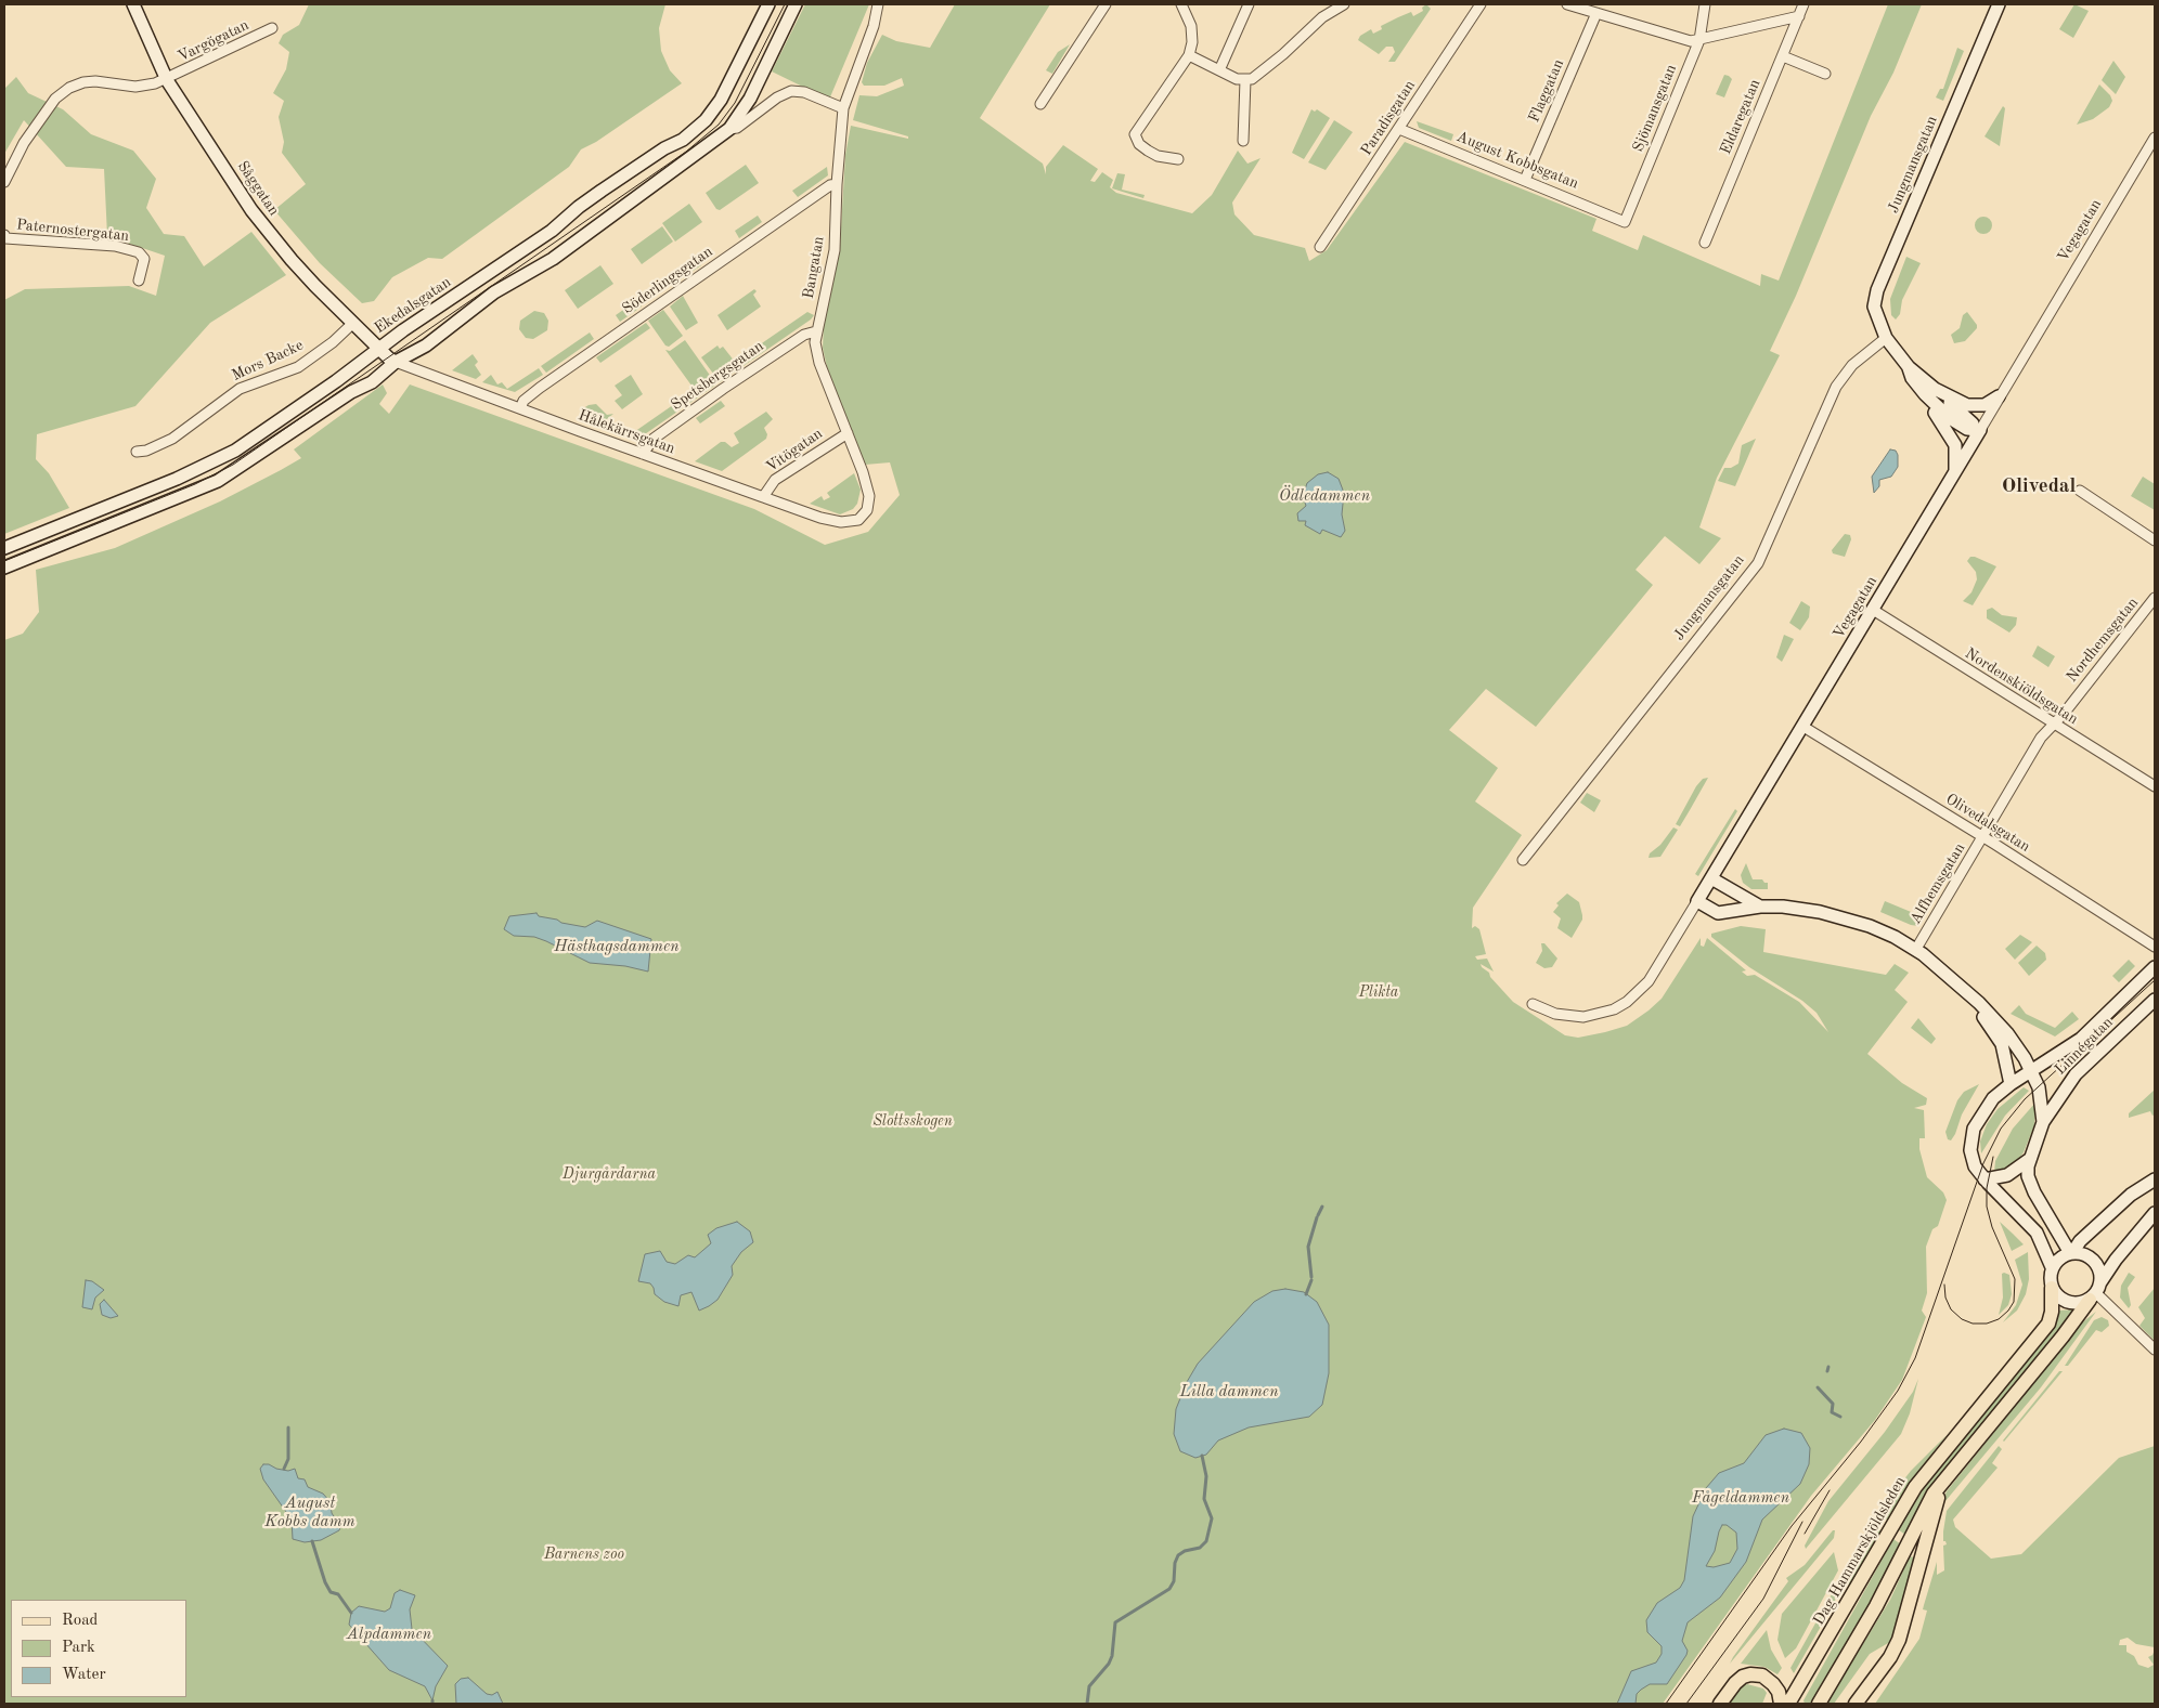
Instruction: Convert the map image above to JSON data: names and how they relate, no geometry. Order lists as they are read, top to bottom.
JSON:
{
  "streets": {
    "main road": ["Dag Hammarskjöldsleden"],
    "street": [
      "Vargögatan",
      "Flaggatan",
      "Sjömansgatan",
      "Eldaregatan",
      "Paradisgatan",
      "August Kobbsgatan",
      "Jungmansgatan",
      "Såggatan",
      "Paternostergatan",
      "Vegagatan",
      "Bangatan",
      "Söderlingsgatan",
      "Ekedalsgatan",
      "Mors Backe",
      "Spetsbergsgatan",
      "Hålekärrsgatan",
      "Vitögatan",
      "Nordhemsgatan",
      "Nordenskiöldsgatan",
      "Olivedalsgatan",
      "Alfhemsgatan",
      "Linnégatan"
    ]
  },
  "crossings": [
    ["Vargögatan", "Såggatan"],
    ["Flaggatan", "August Kobbsgatan"],
    ["Sjömansgatan", "August Kobbsgatan"],
    ["Paradisgatan", "August Kobbsgatan"],
    ["Såggatan", "Ekedalsgatan"],
    ["Såggatan", "Mors Backe"],
    ["Såggatan", "Hålekärrsgatan"],
    ["Vegagatan", "Nordenskiöldsgatan"],
    ["Vegagatan", "Olivedalsgatan"],
    ["Bangatan", "Söderlingsgatan"],
    ["Bangatan", "Spetsbergsgatan"],
    ["Bangatan", "Hålekärrsgatan"],
    ["Bangatan", "Vitögatan"],
    ["Söderlingsgatan", "Hålekärrsgatan"],
    ["Spetsbergsgatan", "Hålekärrsgatan"],
    ["Hålekärrsgatan", "Vitögatan"],
    ["Nordhemsgatan", "Nordenskiöldsgatan"],
    ["Nordhemsgatan", "Alfhemsgatan"],
    ["Nordenskiöldsgatan", "Alfhemsgatan"],
    ["Olivedalsgatan", "Alfhemsgatan"],
    ["Linnégatan", "Dag Hammarskjöldsleden"]
  ],
  "districts": ["Olivedal"],
  "water": [
    "Ödledammen",
    "Hästhagsdammen",
    "Lilla dammen",
    "Fågeldammen",
    "August Kobbs damm",
    "Alpdammen"
  ],
  "parks": [
    "Plikta",
    "Slottsskogen",
    "Djurgårdarna",
    "Barnens zoo"
  ],
  "legend": ["Road", "Park", "Water"]
}
